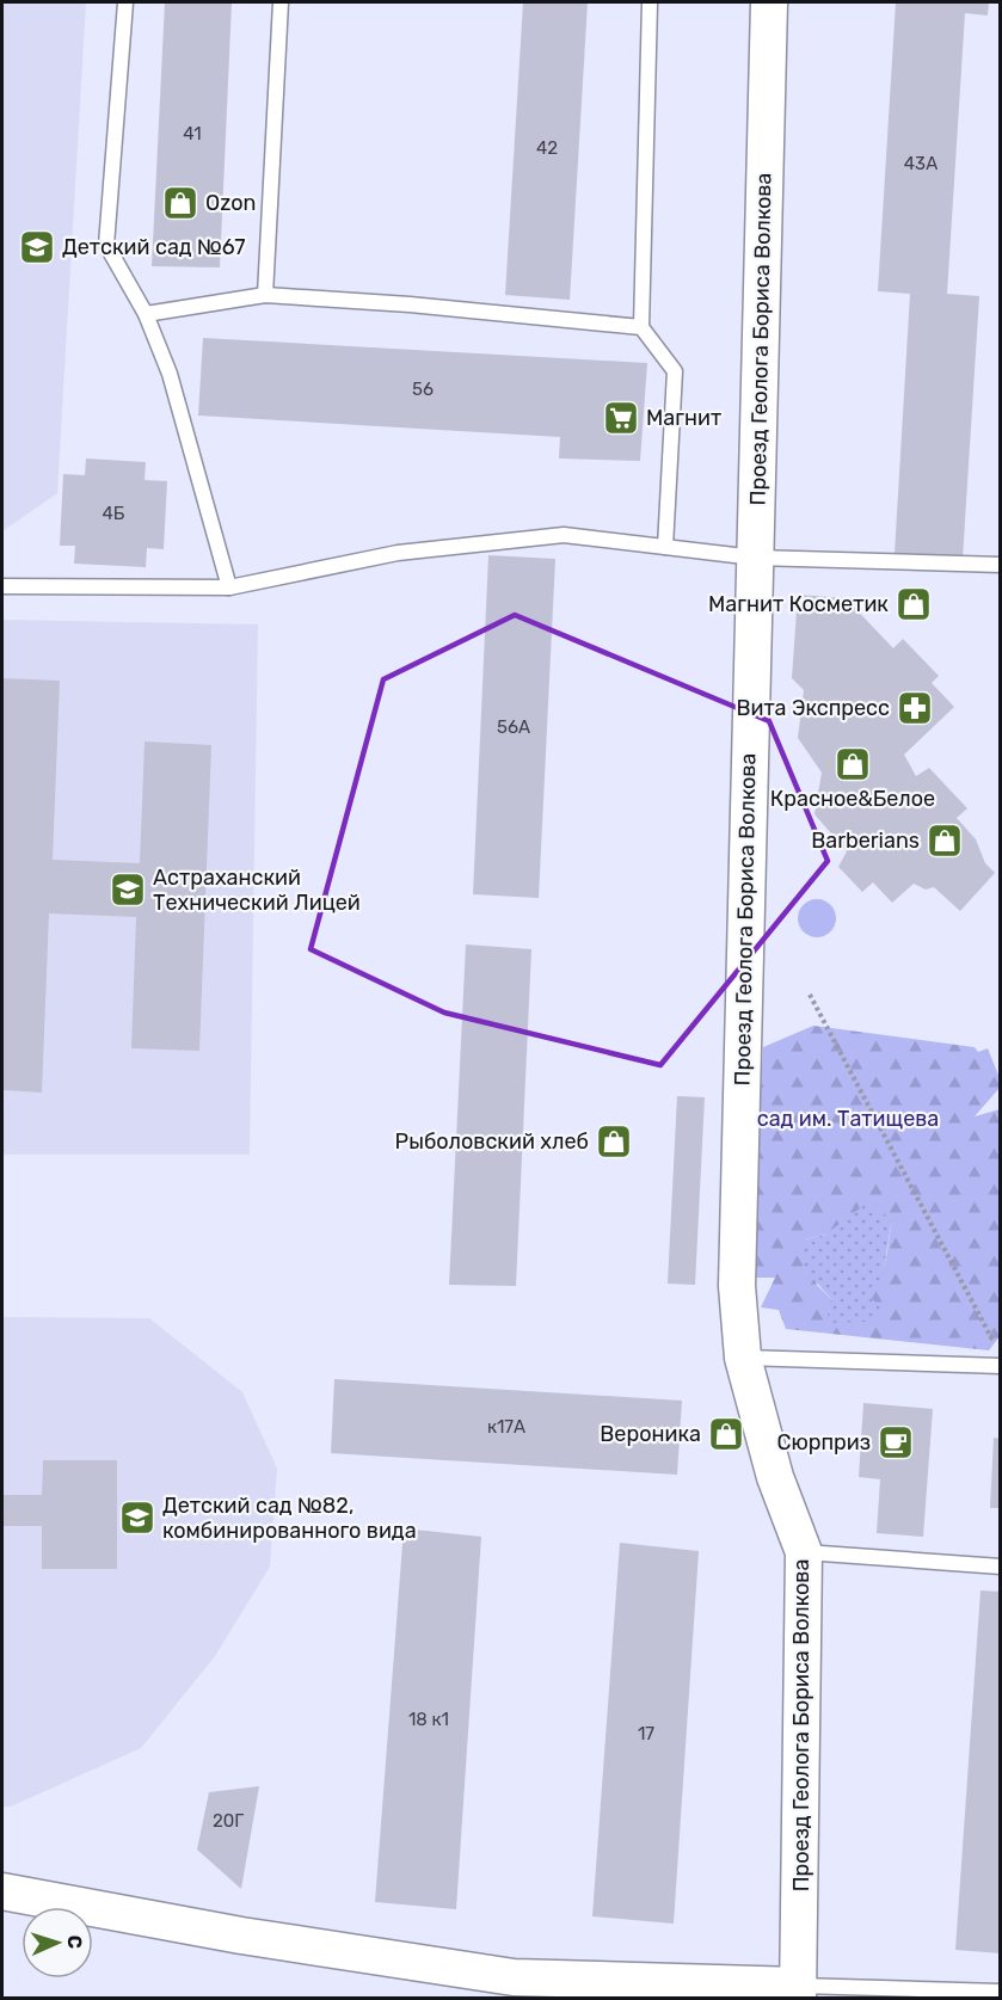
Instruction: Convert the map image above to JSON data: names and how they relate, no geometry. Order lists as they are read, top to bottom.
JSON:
{
  "streets": {
    "street": ["Проезд Геолога Бориса Волкова"]
  },
  "parks": ["сад им. Татищева"],
  "places": {
    "shop": [
      "Ozon",
      "Магнит Косметик",
      "Красное&Белое",
      "Barberians",
      "Рыболовский хлеб",
      "Вероника"
    ],
    "school or university": ["Детский сад №67", "Астраханский Технический Лицей", "Детский сад №82, комбинированного вида"],
    "supermarket": ["Магнит"],
    "pharmacy": ["Вита Экспресс"],
    "cafe": ["Сюрприз"]
  },
  "house_numbers": [
    "41",
    "42",
    "43А",
    "56",
    "4Б",
    "56А",
    "к17А",
    "18 к1",
    "17",
    "20Г"
  ],
  "north": "right"
}
